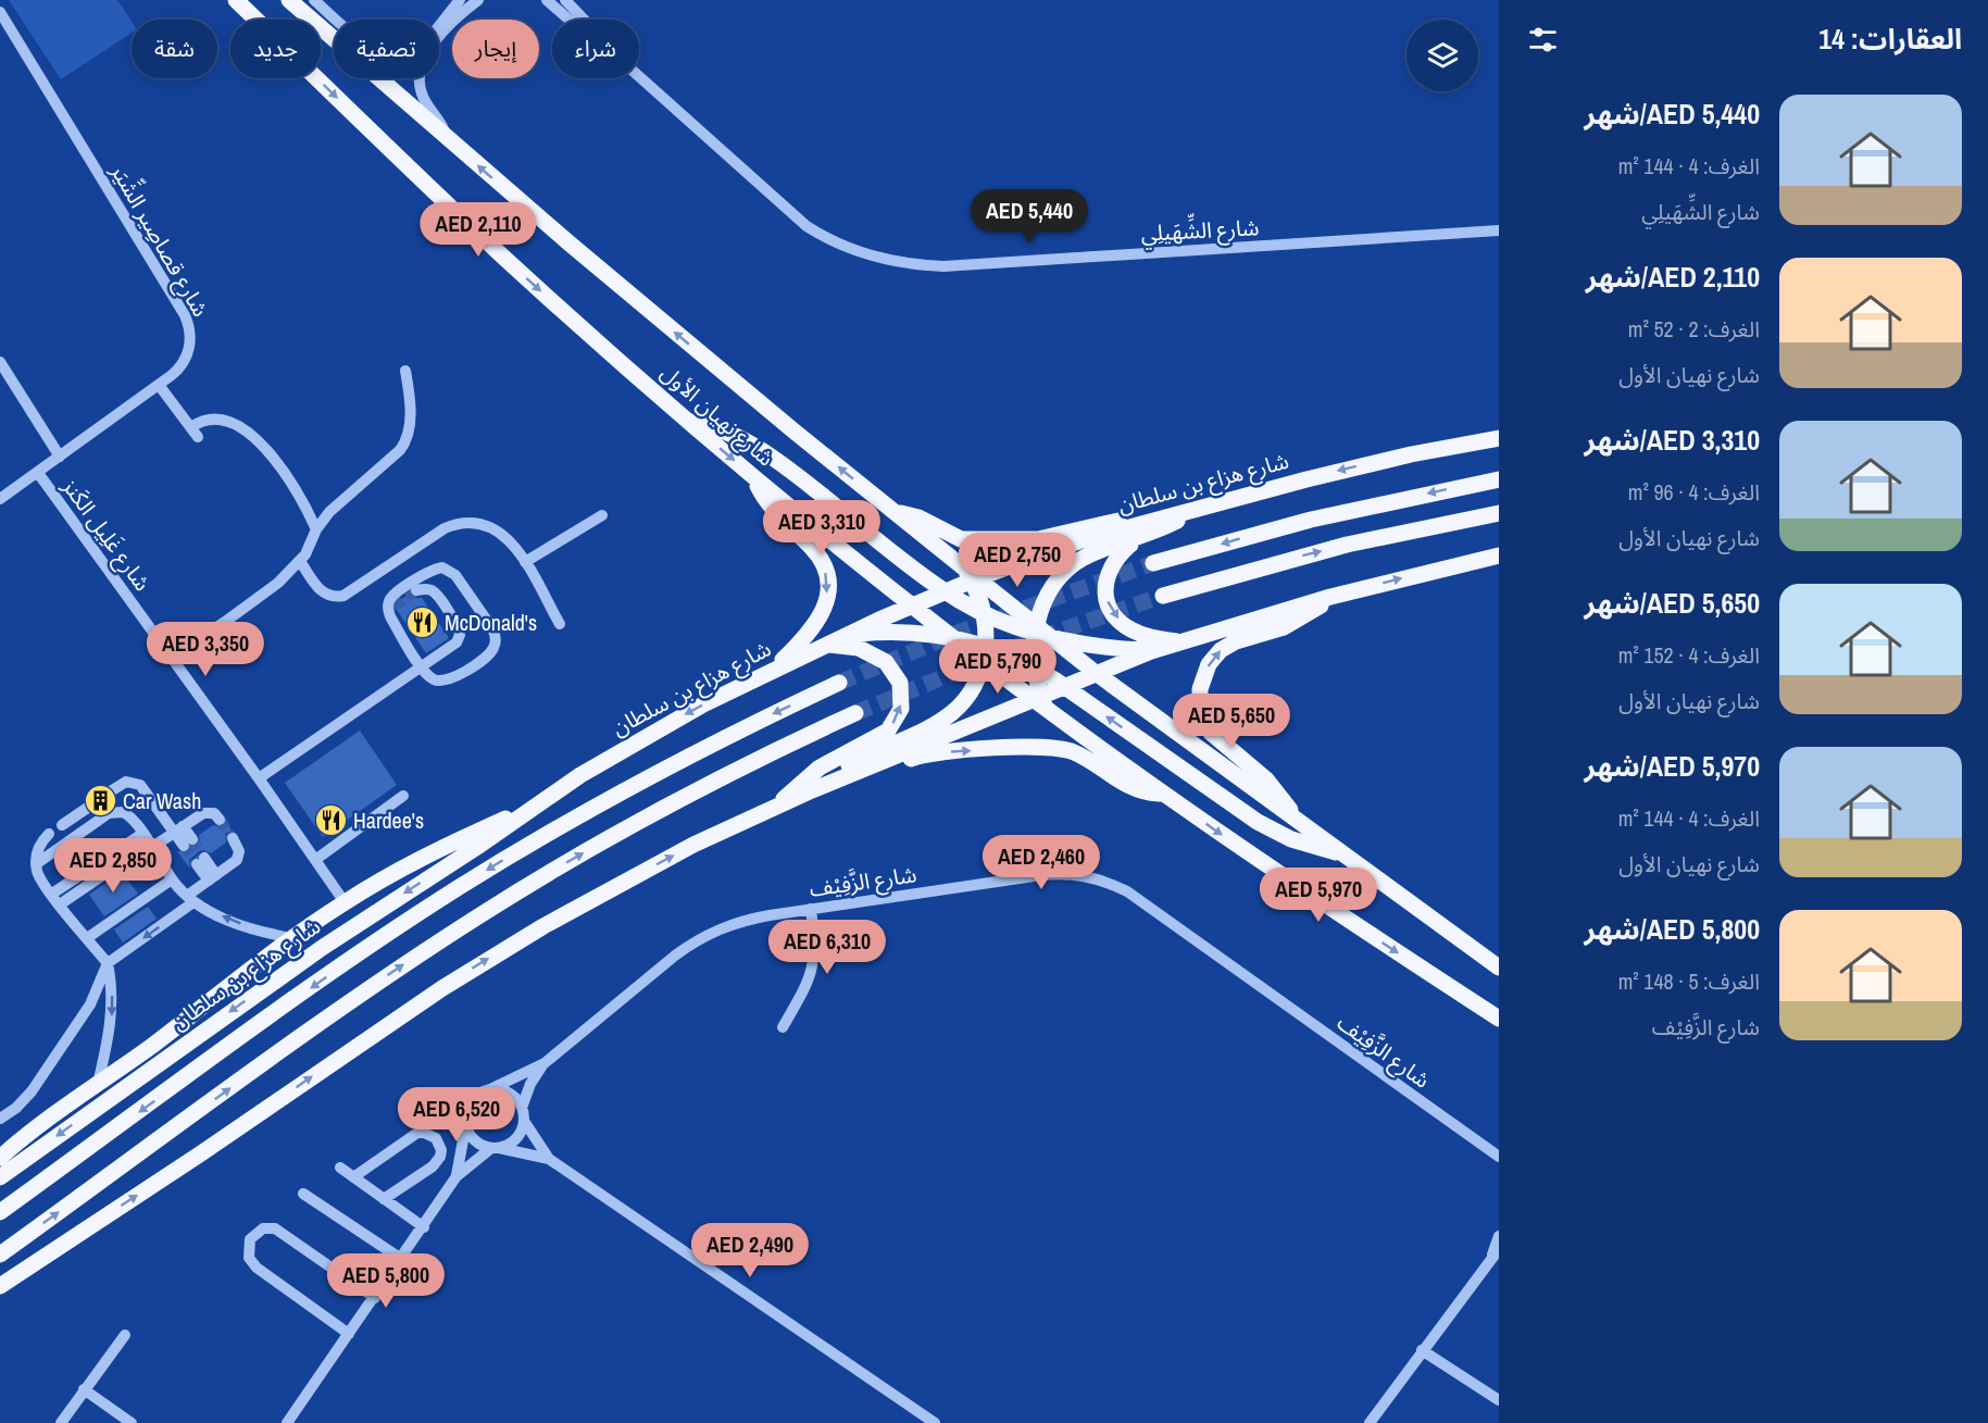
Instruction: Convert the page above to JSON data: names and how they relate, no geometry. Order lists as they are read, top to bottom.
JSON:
{
  "streets": {
    "main road": ["شارع نهيان الأول", "شارع هزاع بن سلطان"],
    "street": [
      "شارع الشِّهَيلِي",
      "شارع قصاصِير الشِّيَر",
      "شارع غَلِيل الكَنز",
      "شارع الزَّفِيْف"
    ]
  },
  "crossings": [
    ["شارع قصاصِير الشِّيَر", "شارع غَلِيل الكَنز"],
    ["شارع نهيان الأول", "شارع هزاع بن سلطان"]
  ],
  "places": {
    "restaurant": ["McDonald's", "Hardee's"],
    "building": ["Car Wash"]
  },
  "page": {
    "heading": "العقارات: 14",
    "chip": [
      "شراء",
      "إيجار",
      "تصفية",
      "جديد",
      "شقة"
    ],
    "list": [
      {
        "name": "AED 5,440/شهر",
        "note": "الغرف: 4 · 144 m² · شارع الشِّهَيلِي"
      },
      {
        "name": "AED 2,110/شهر",
        "note": "الغرف: 2 · 52 m² · شارع نهيان الأول"
      },
      {
        "name": "AED 3,310/شهر",
        "note": "الغرف: 4 · 96 m² · شارع نهيان الأول"
      },
      {
        "name": "AED 5,650/شهر",
        "note": "الغرف: 4 · 152 m² · شارع نهيان الأول"
      },
      {
        "name": "AED 5,970/شهر",
        "note": "الغرف: 4 · 144 m² · شارع نهيان الأول"
      },
      {
        "name": "AED 5,800/شهر",
        "note": "الغرف: 5 · 148 m² · شارع الزَّفِيْف"
      }
    ],
    "price": [
      "AED 5,440",
      "AED 2,110",
      "AED 3,310",
      "AED 2,750",
      "AED 3,350",
      "AED 5,790",
      "AED 5,650",
      "AED 2,460",
      "AED 2,850",
      "AED 5,970",
      "AED 6,310",
      "AED 6,520",
      "AED 2,490",
      "AED 5,800"
    ]
  }
}
